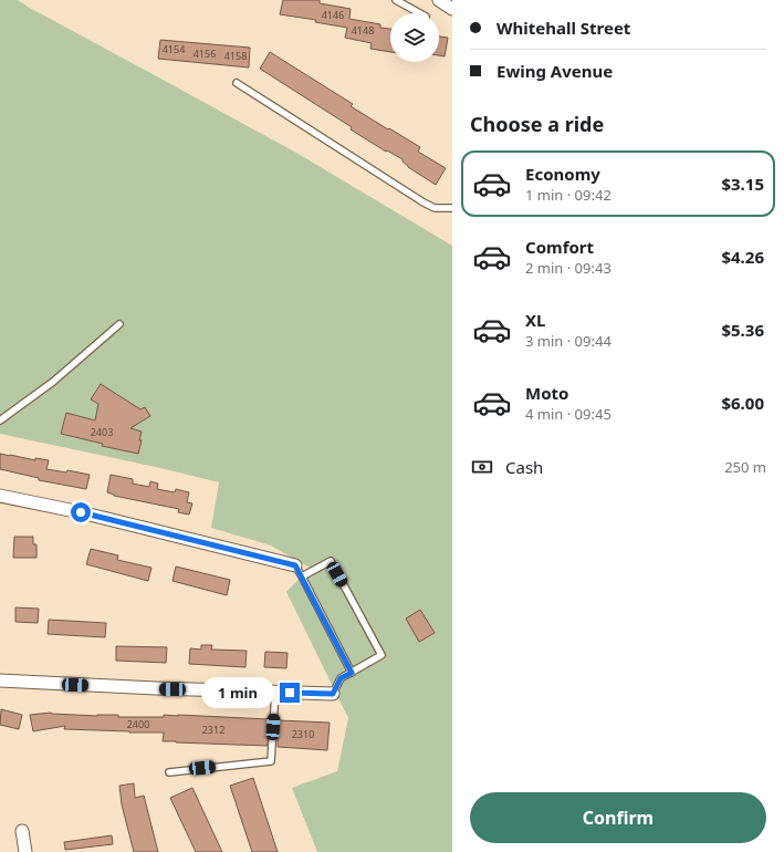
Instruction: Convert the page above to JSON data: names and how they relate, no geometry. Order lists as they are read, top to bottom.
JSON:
{
  "house_numbers": [
    "4146",
    "4148",
    "4154",
    "4156",
    "4158",
    "2403",
    "2400",
    "2312",
    "2310"
  ],
  "page": {
    "banner": ["Whitehall Street", "Ewing Avenue"],
    "heading": "Choose a ride",
    "list": [
      {
        "name": "Economy",
        "note": "1 min · 09:42",
        "value": "$3.15"
      },
      {
        "name": "Comfort",
        "note": "2 min · 09:43",
        "value": "$4.26"
      },
      {
        "name": "XL",
        "note": "3 min · 09:44",
        "value": "$5.36"
      },
      {
        "name": "Moto",
        "note": "4 min · 09:45",
        "value": "$6.00"
      }
    ],
    "pay": ["Cash", "250 m"],
    "bubble": "1 min",
    "buttons": "Confirm"
  }
}
